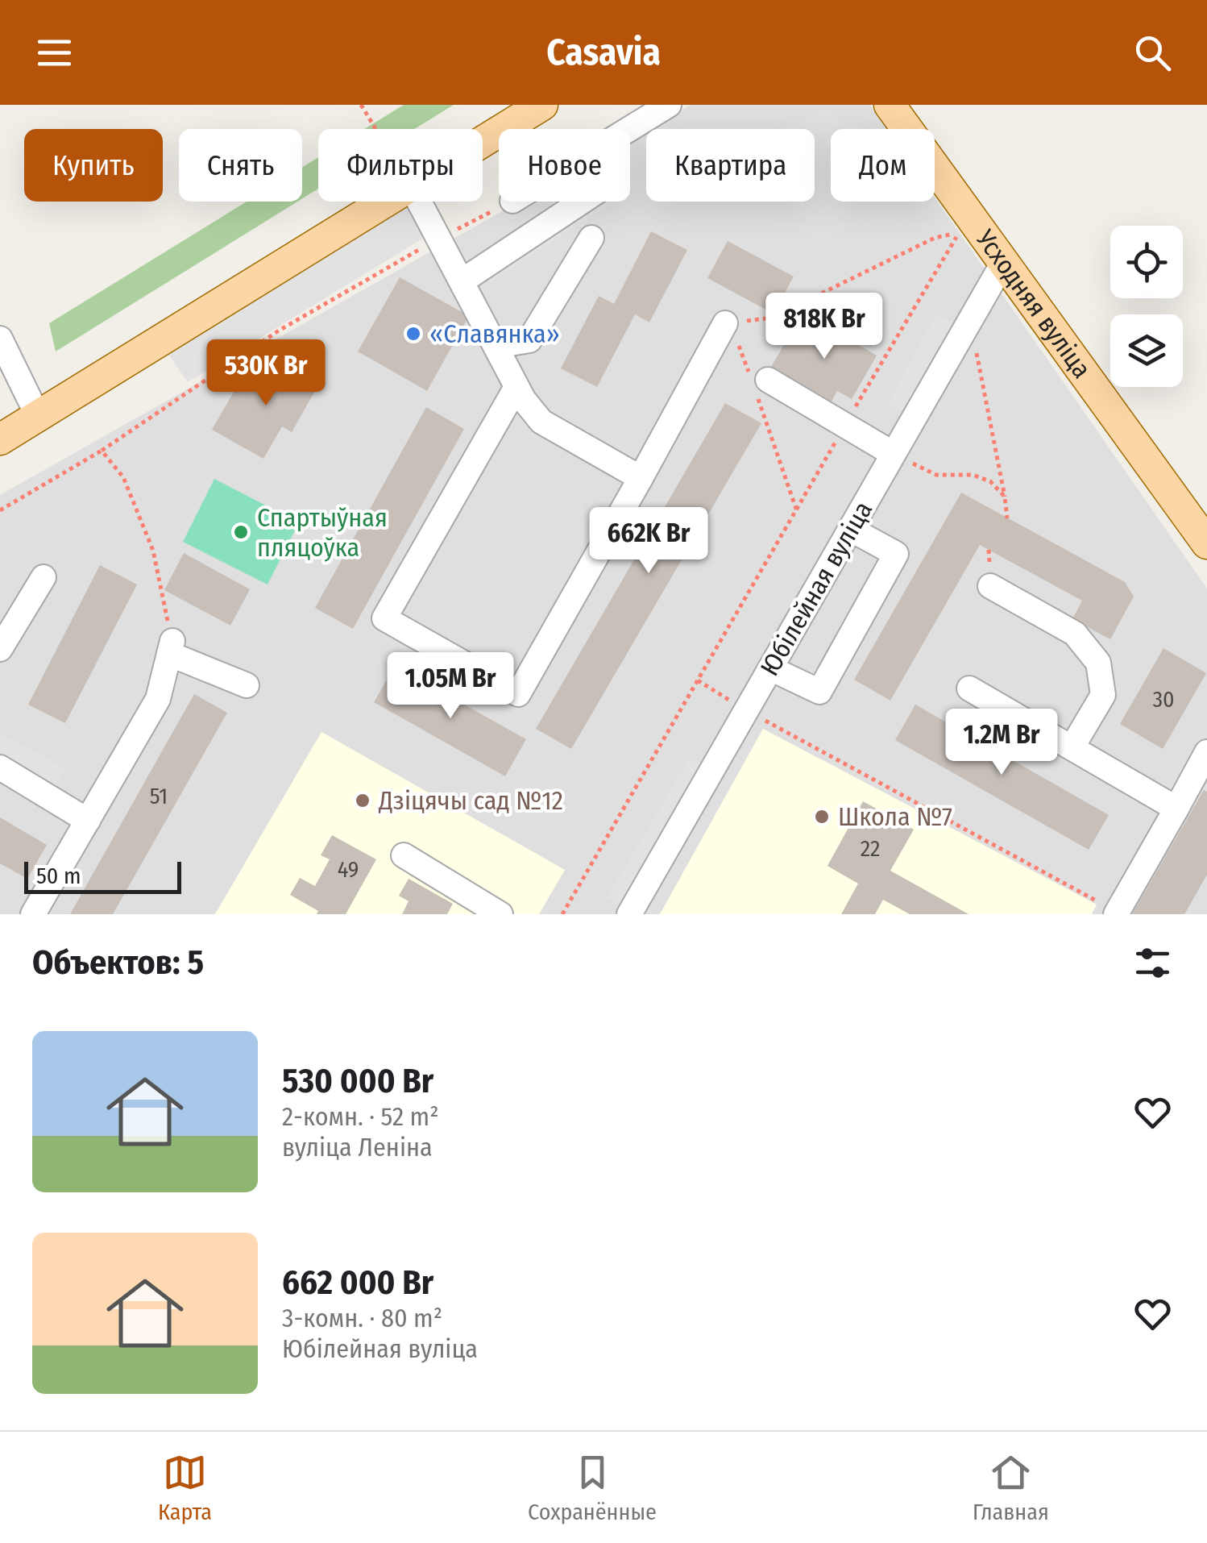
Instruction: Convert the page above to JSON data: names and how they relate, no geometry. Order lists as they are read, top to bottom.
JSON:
{
  "streets": {
    "main road": ["Усходняя вуліца"],
    "street": ["Юбілейная вуліца"]
  },
  "crossings": [
    ["Усходняя вуліца", "Юбілейная вуліца"]
  ],
  "places": [
    "«Славянка»",
    "Спартыўная пляцоўка",
    "Дзіцячы сад №12",
    "Школа №7"
  ],
  "house_numbers": [
    "30",
    "51",
    "22",
    "49"
  ],
  "scale_bar": "50 m",
  "page": {
    "header": "Casavia",
    "chip": [
      "Купить",
      "Снять",
      "Фильтры",
      "Новое",
      "Квартира",
      "Дом"
    ],
    "price": [
      "818K Br",
      "530K Br",
      "662K Br",
      "1.05M Br",
      "1.2M Br"
    ],
    "scale": "50 m",
    "heading": "Объектов: 5",
    "list": [
      {
        "name": "530 000 Br",
        "note": "2-комн. · 52 m² · вуліца Леніна"
      },
      {
        "name": "662 000 Br",
        "note": "3-комн. · 80 m² · Юбілейная вуліца"
      }
    ],
    "tabs": ["Карта", "Сохранённые", "Главная"]
  }
}
